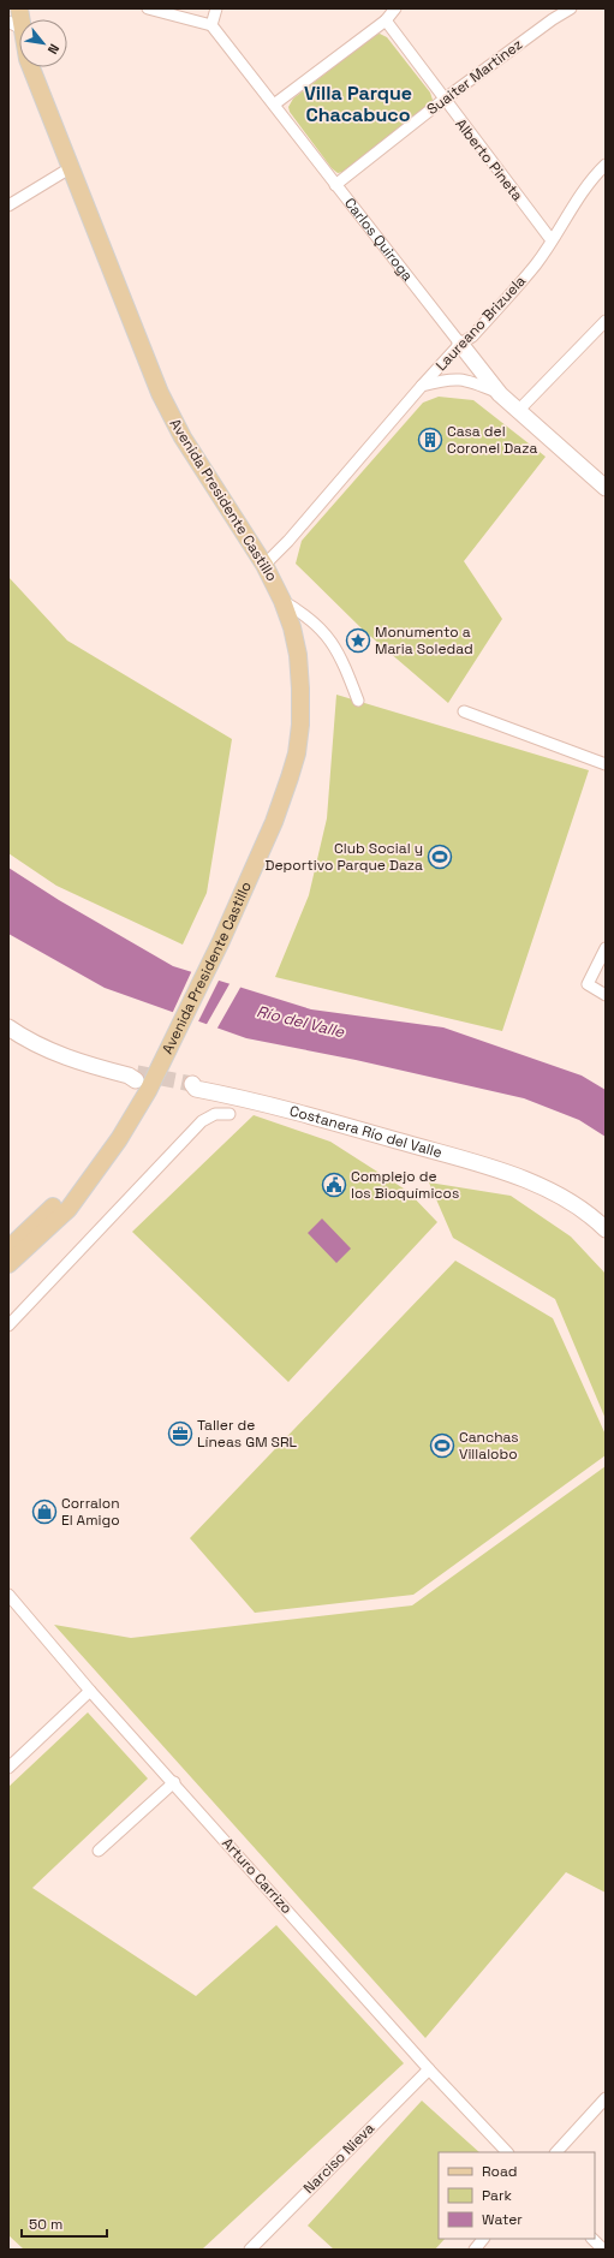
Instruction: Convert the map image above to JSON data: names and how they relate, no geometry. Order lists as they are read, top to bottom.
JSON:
{
  "streets": {
    "main road": ["Carlos Quiroga", "Avenida Presidente Castillo", "Costanera Río del Valle"],
    "street": [
      "Suaiter Martinez",
      "Alberto Pineta",
      "Laureano Brizuela",
      "Arturo Carrizo",
      "Narciso Nieva"
    ]
  },
  "crossings": [
    ["Suaiter Martinez", "Alberto Pineta"],
    ["Suaiter Martinez", "Carlos Quiroga"],
    ["Alberto Pineta", "Laureano Brizuela"],
    ["Carlos Quiroga", "Laureano Brizuela"],
    ["Laureano Brizuela", "Avenida Presidente Castillo"],
    ["Arturo Carrizo", "Narciso Nieva"]
  ],
  "districts": ["Villa Parque Chacabuco"],
  "water": ["Río del Valle"],
  "places": {
    "building": ["Casa del Coronel Daza"],
    "place": ["Monumento a Maria Soledad"],
    "sports": ["Club Social y Deportivo Parque Daza", "Canchas Villalobo"],
    "public building": ["Complejo de los Bioquímicos"],
    "office": ["Taller de Líneas GM SRL"],
    "shop": ["Corralon El Amigo"]
  },
  "legend": ["Road", "Park", "Water"],
  "scale_bar": "50 m",
  "north": "bottom right"
}
